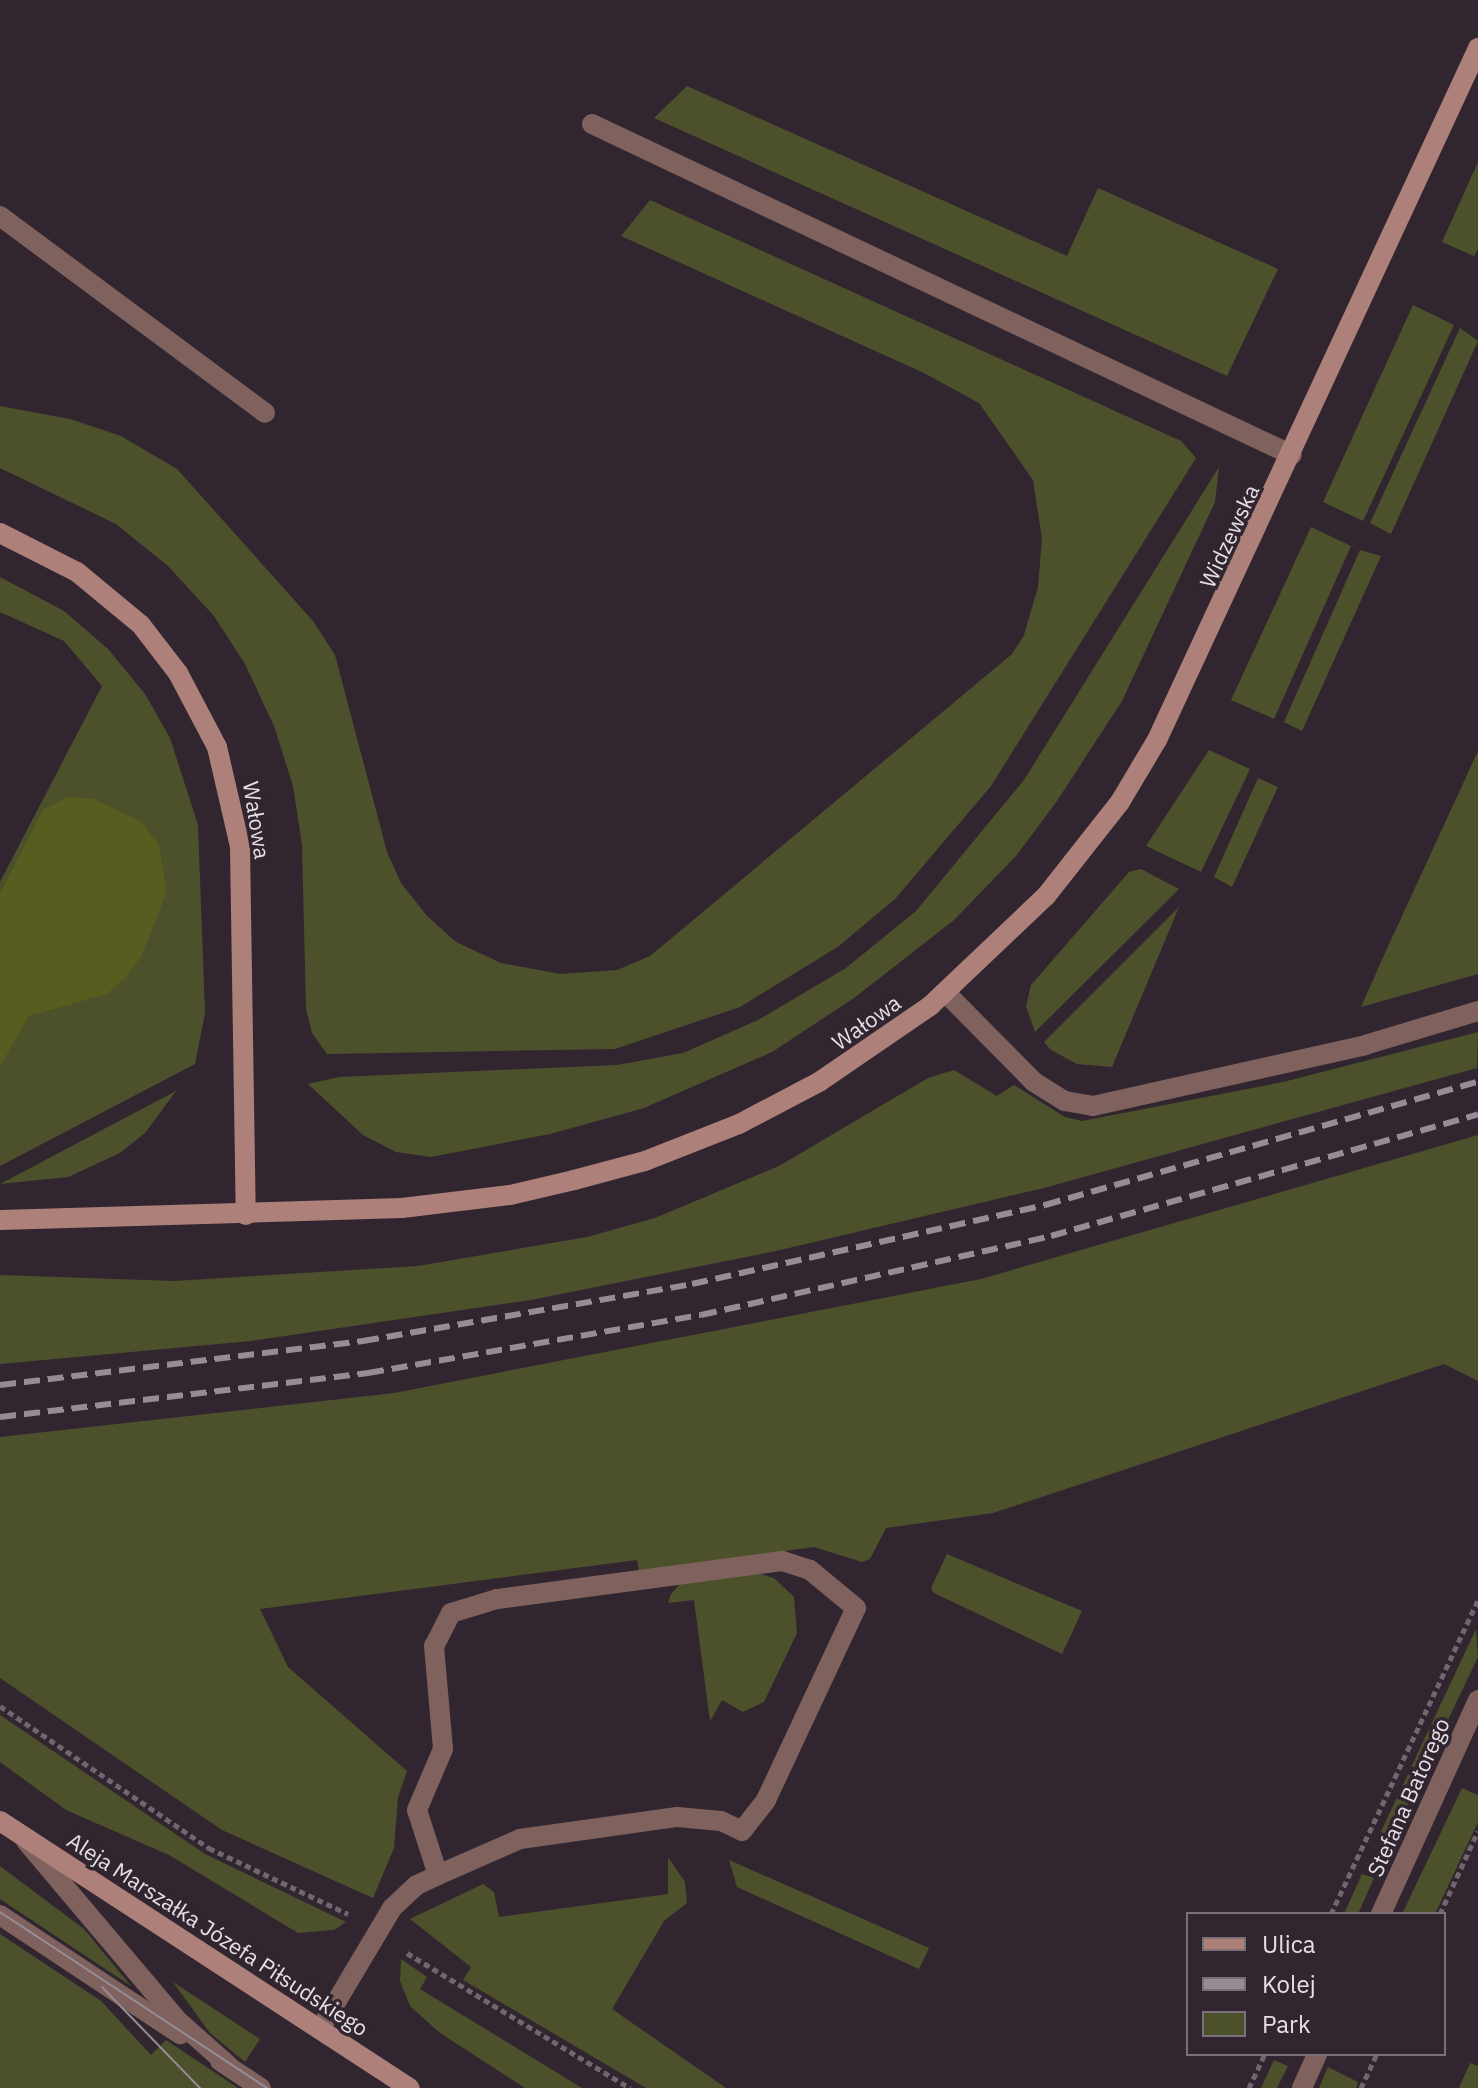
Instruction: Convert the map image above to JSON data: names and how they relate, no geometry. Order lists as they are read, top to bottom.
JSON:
{
  "streets": {
    "street": [
      "Widzewska",
      "Wałowa",
      "Stefana Batorego",
      "Aleja Marszałka Józefa Piłsudskiego"
    ]
  },
  "crossings": [
    ["Widzewska", "Wałowa"]
  ],
  "legend": ["Ulica", "Kolej", "Park"]
}
